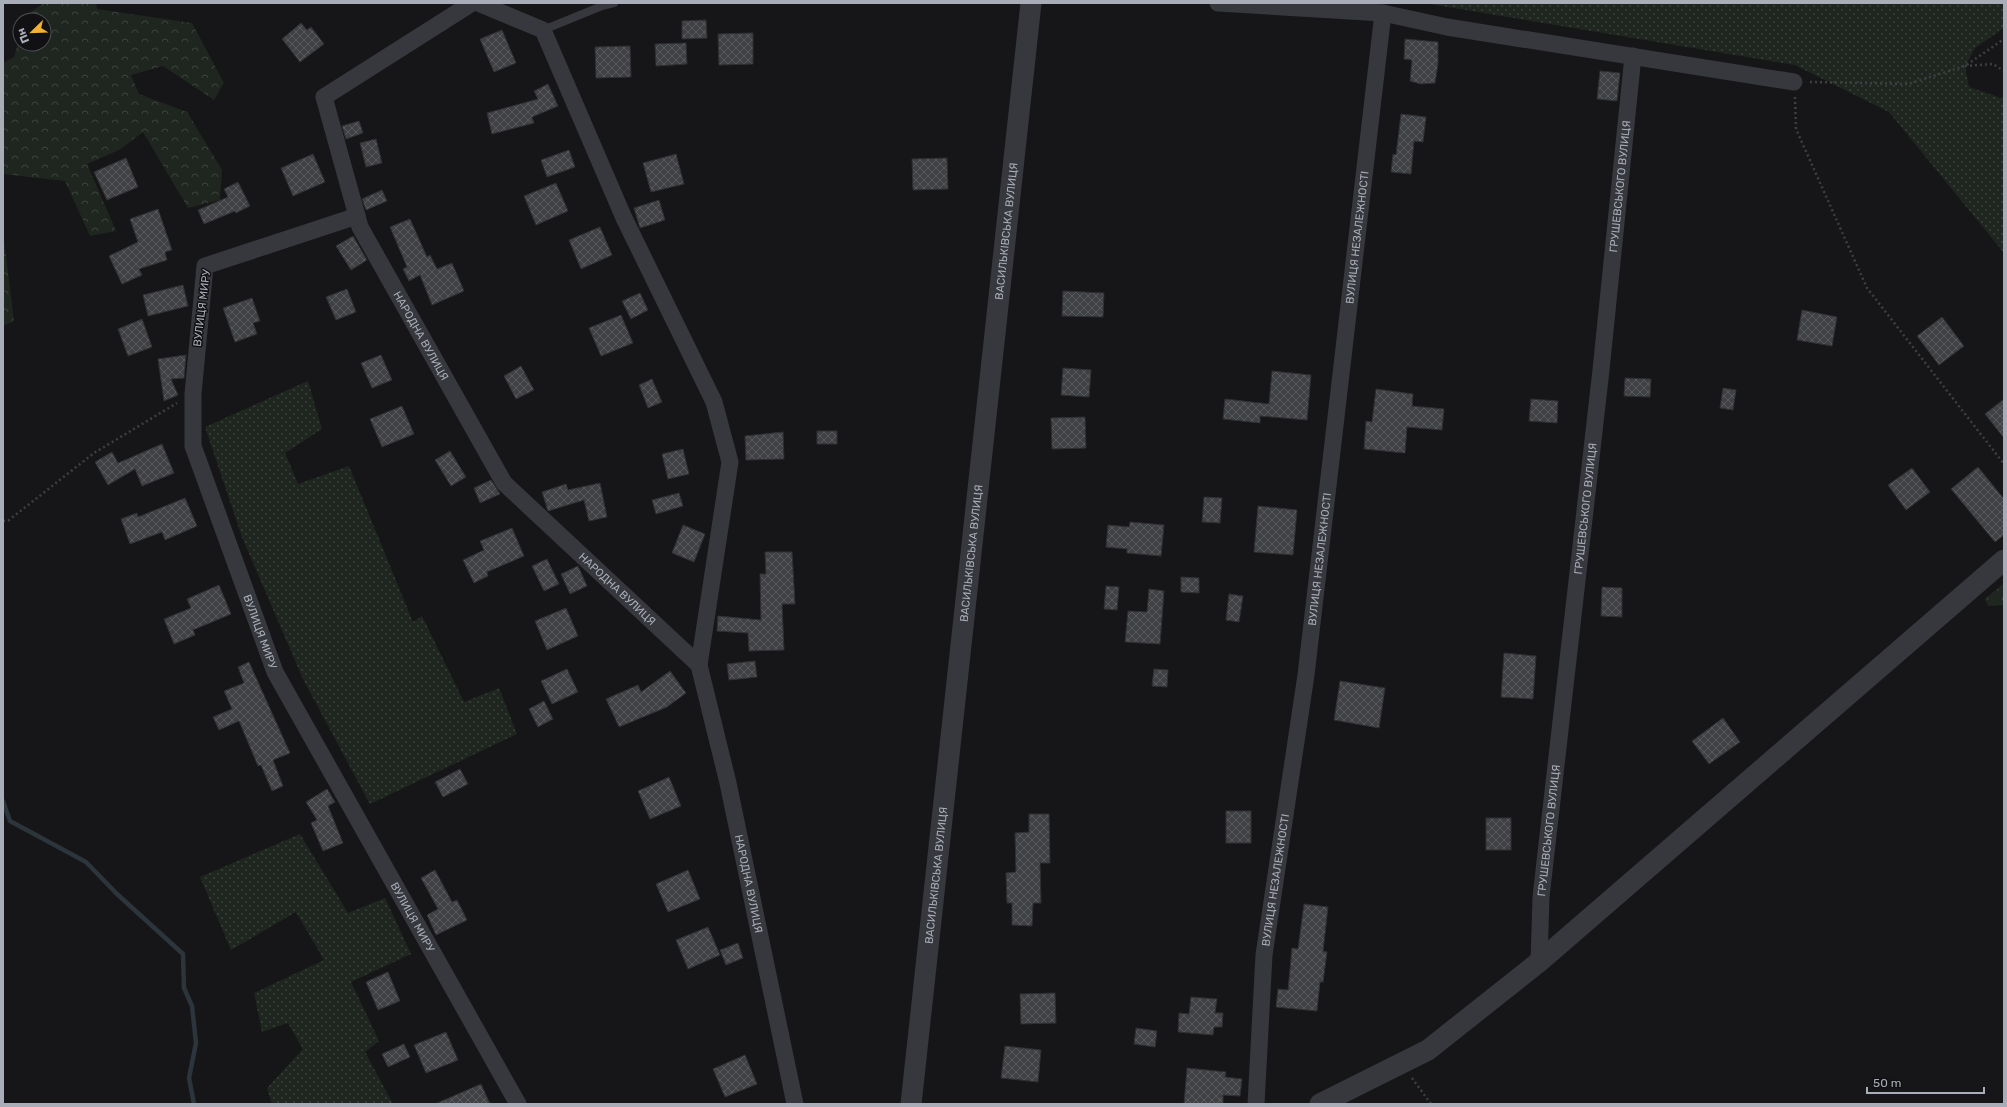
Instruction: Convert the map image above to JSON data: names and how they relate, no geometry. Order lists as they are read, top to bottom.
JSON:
{
  "streets": {
    "street": [
      "ГРУШЕВСЬКОГО ВУЛИЦЯ",
      "ВАСИЛЬКІВСЬКА ВУЛИЦЯ",
      "ВУЛИЦЯ НЕЗАЛЕЖНОСТІ",
      "ВУЛИЦЯ МИРУ",
      "НАРОДНА ВУЛИЦЯ"
    ]
  },
  "crossings": [
    ["ВУЛИЦЯ МИРУ", "НАРОДНА ВУЛИЦЯ"]
  ],
  "scale_bar": "50 m",
  "north": "bottom left"
}
